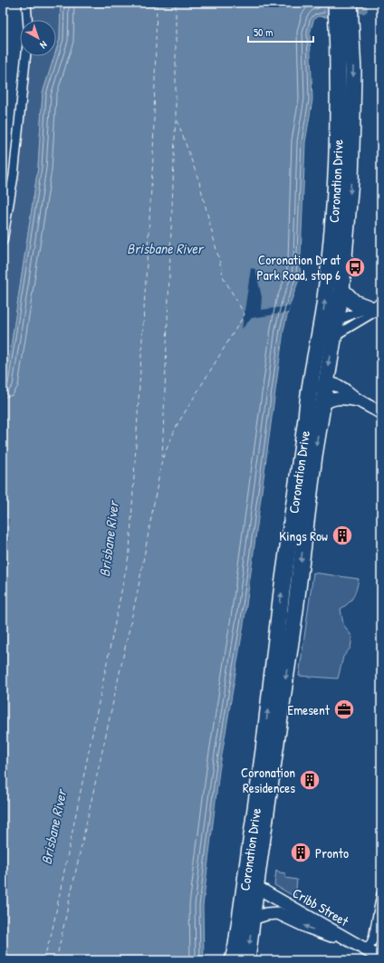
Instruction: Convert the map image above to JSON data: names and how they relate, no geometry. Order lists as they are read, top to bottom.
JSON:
{
  "streets": {
    "highway": ["Coronation Drive"],
    "street": ["Cribb Street"]
  },
  "crossings": [
    ["Coronation Drive", "Cribb Street"]
  ],
  "water": ["Brisbane River"],
  "places": {
    "bus stop": ["Coronation Dr at Park Road, stop 6"],
    "building": ["Kings Row", "Coronation Residences", "Pronto"],
    "office": ["Emesent"]
  },
  "scale_bar": "50 m",
  "north": "bottom right"
}
